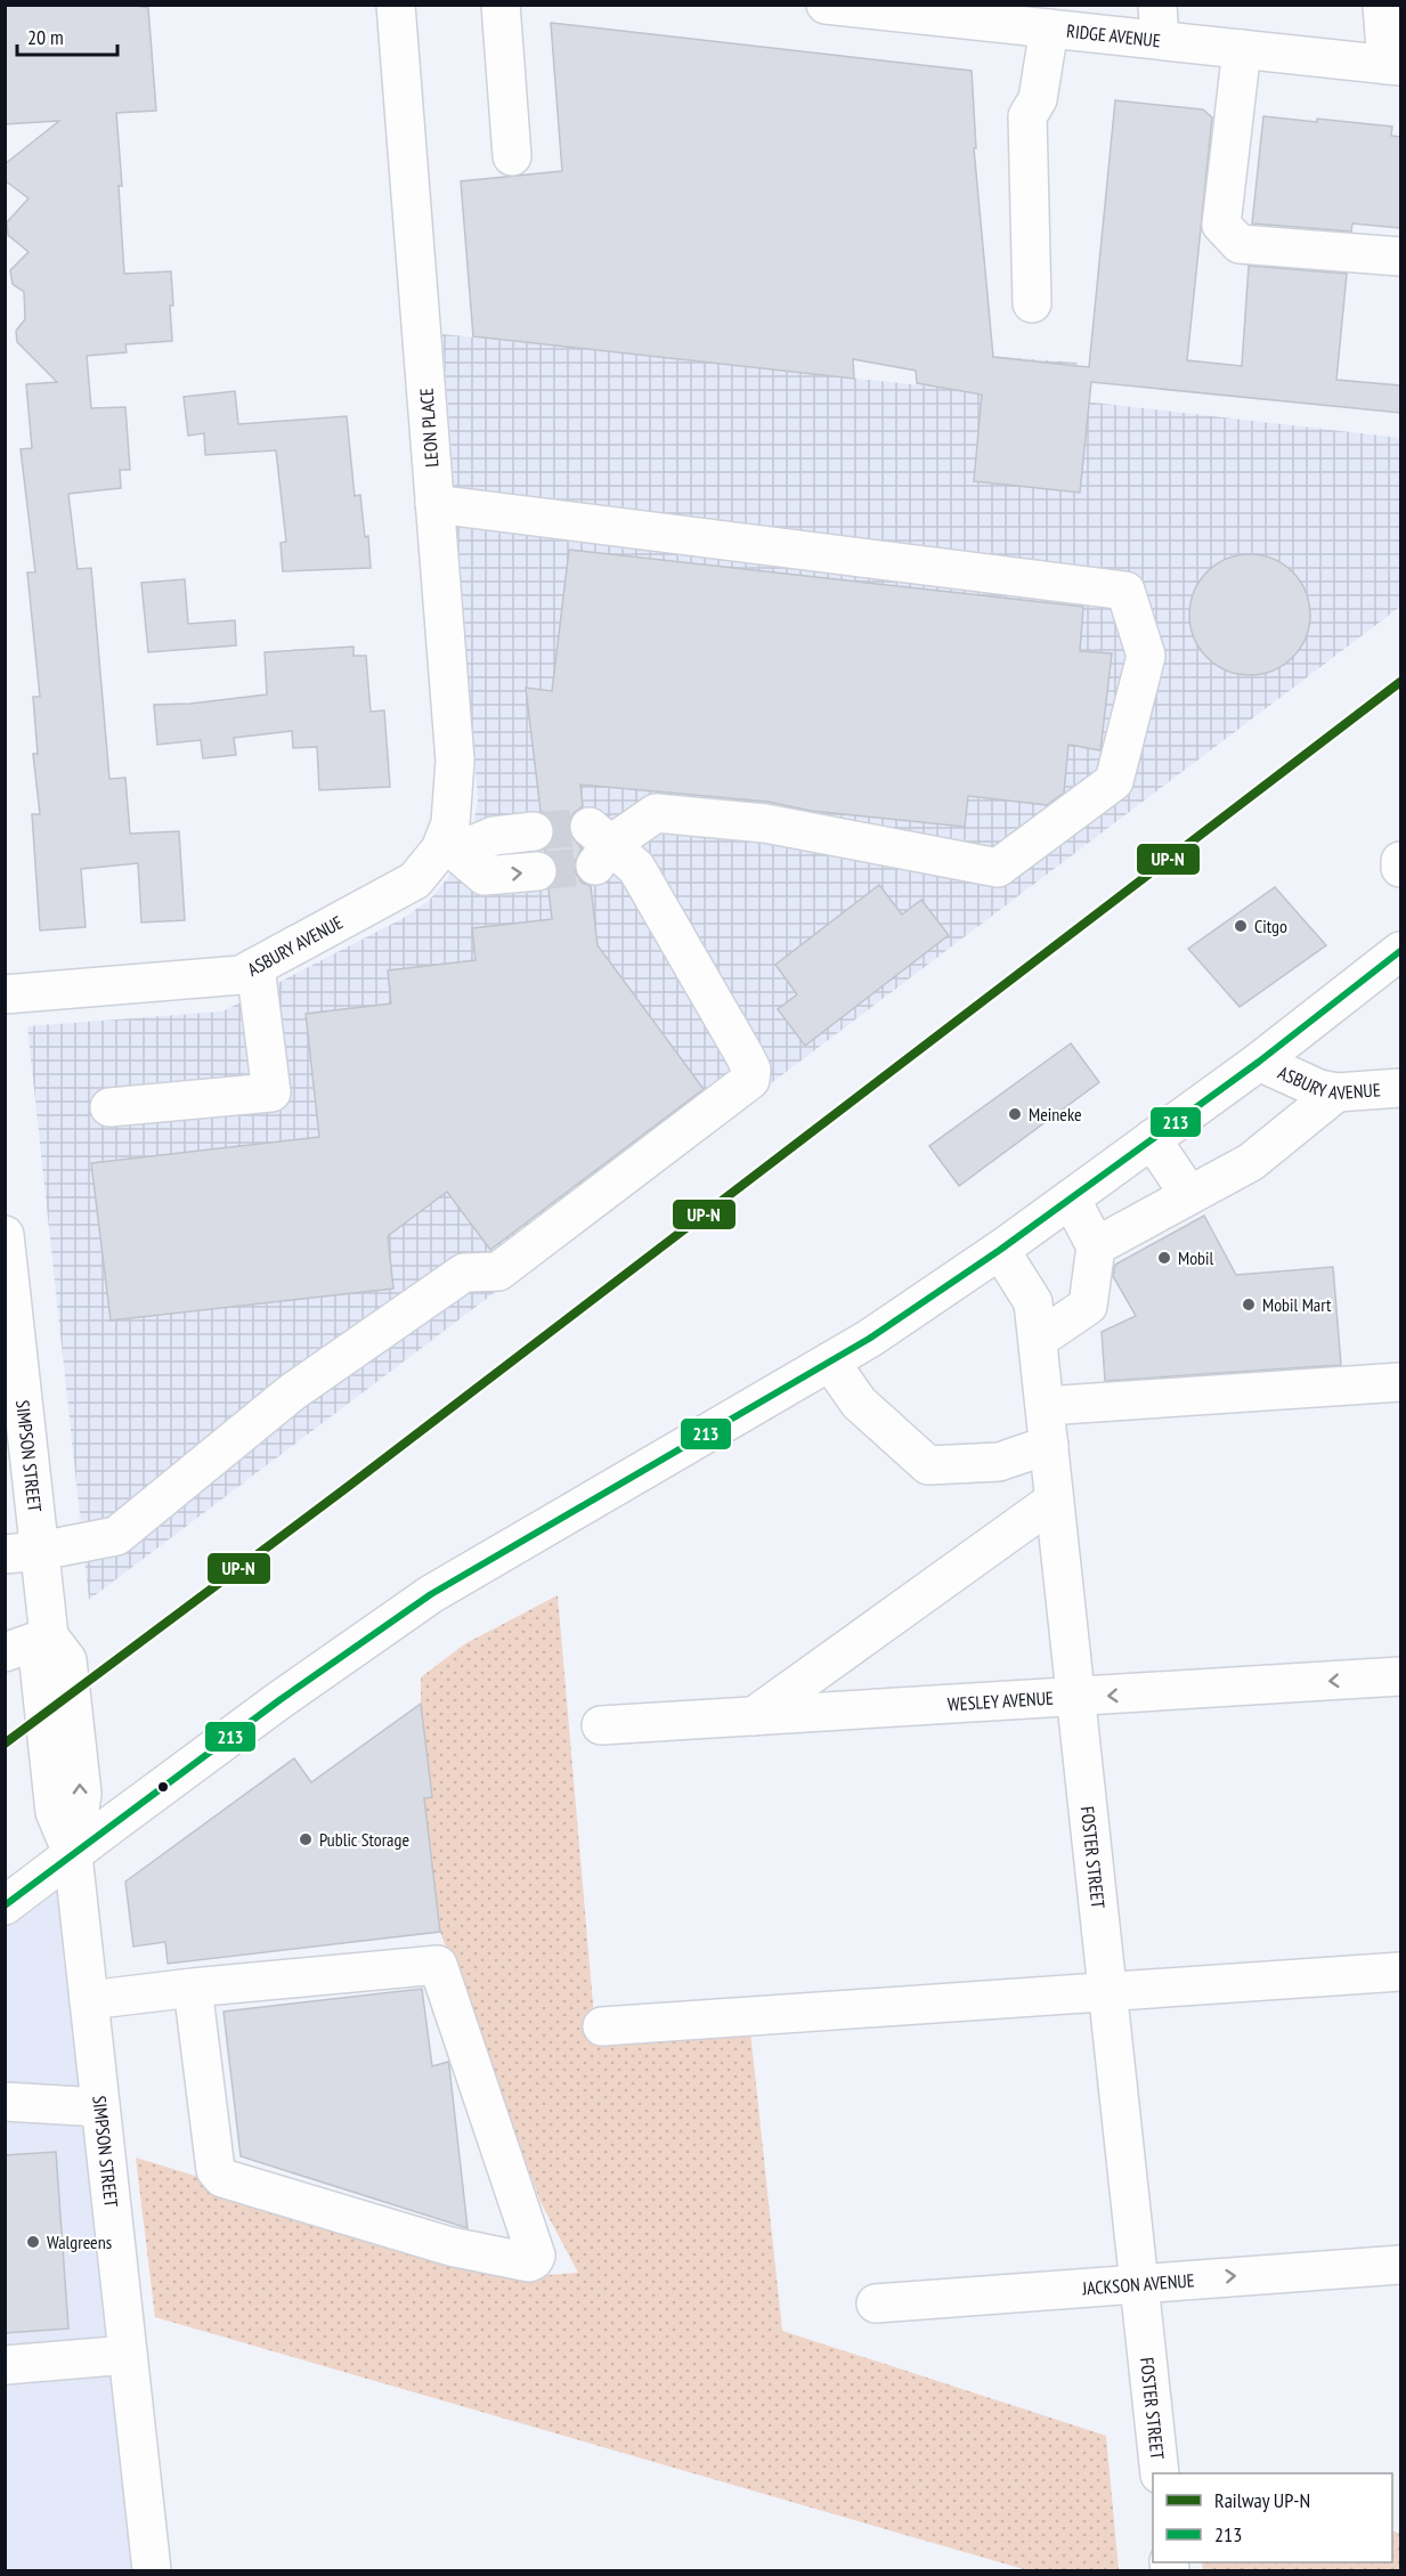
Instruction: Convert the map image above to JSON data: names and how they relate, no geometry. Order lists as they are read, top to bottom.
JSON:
{
  "streets": {
    "street": [
      "RIDGE AVENUE",
      "LEON PLACE",
      "ASBURY AVENUE",
      "SIMPSON STREET",
      "WESLEY AVENUE",
      "FOSTER STREET",
      "JACKSON AVENUE"
    ]
  },
  "crossings": [
    ["LEON PLACE", "ASBURY AVENUE"],
    ["WESLEY AVENUE", "FOSTER STREET"],
    ["FOSTER STREET", "JACKSON AVENUE"]
  ],
  "places": [
    "Citgo",
    "Meineke",
    "Mobil",
    "Mobil Mart",
    "Public Storage",
    "Walgreens"
  ],
  "lines": ["rail line UP-N", "transit line 213"],
  "legend": ["Railway UP-N", "213"],
  "scale_bar": "20 m"
}
